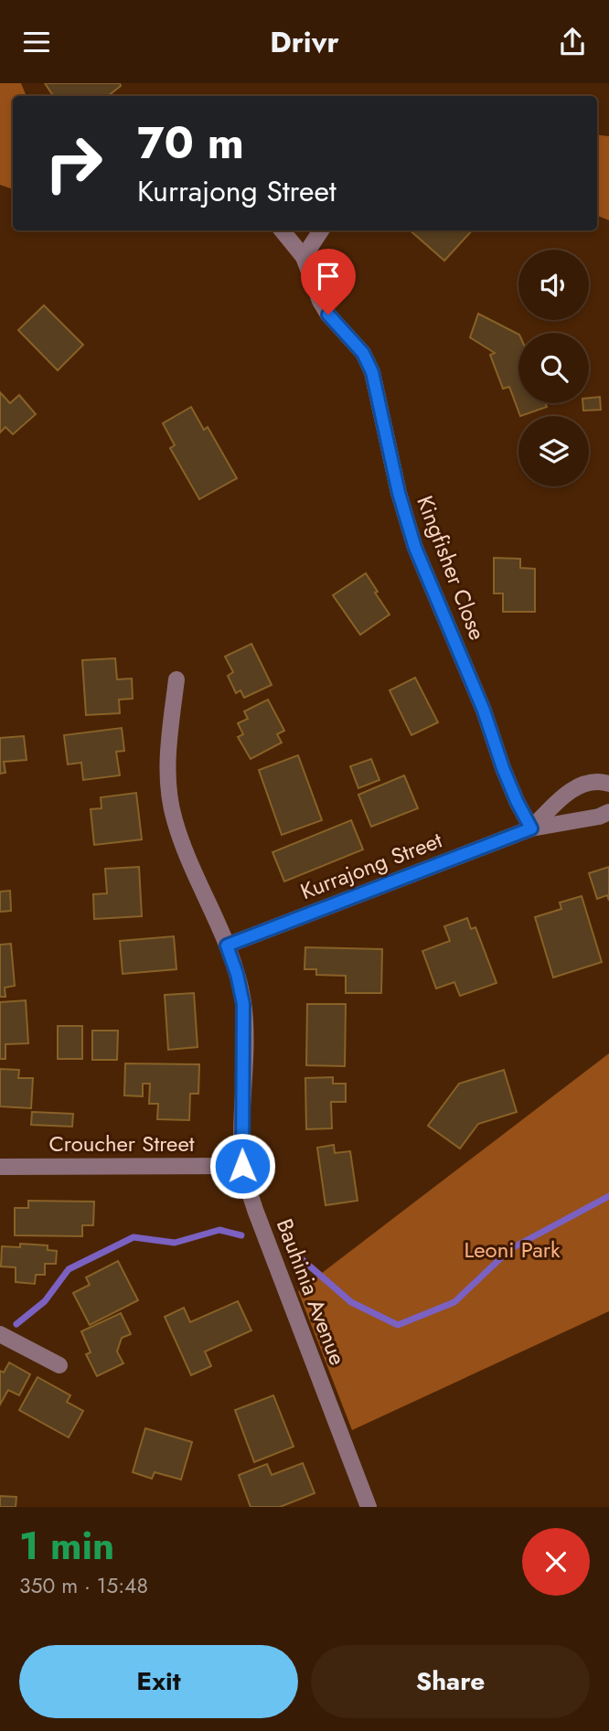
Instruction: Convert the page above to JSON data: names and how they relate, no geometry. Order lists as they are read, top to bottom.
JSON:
{
  "streets": {
    "street": [
      "Kingfisher Close",
      "Kurrajong Street",
      "Croucher Street",
      "Bauhinia Avenue"
    ]
  },
  "crossings": [
    ["Kingfisher Close", "Kurrajong Street"],
    ["Kurrajong Street", "Bauhinia Avenue"],
    ["Croucher Street", "Bauhinia Avenue"]
  ],
  "parks": ["Leoni Park"],
  "page": {
    "header": "Drivr",
    "turn": ["70 m", "Kurrajong Street"],
    "heading": ["1 min", "350 m · 15:48"],
    "buttons": ["Exit", "Share"]
  }
}
